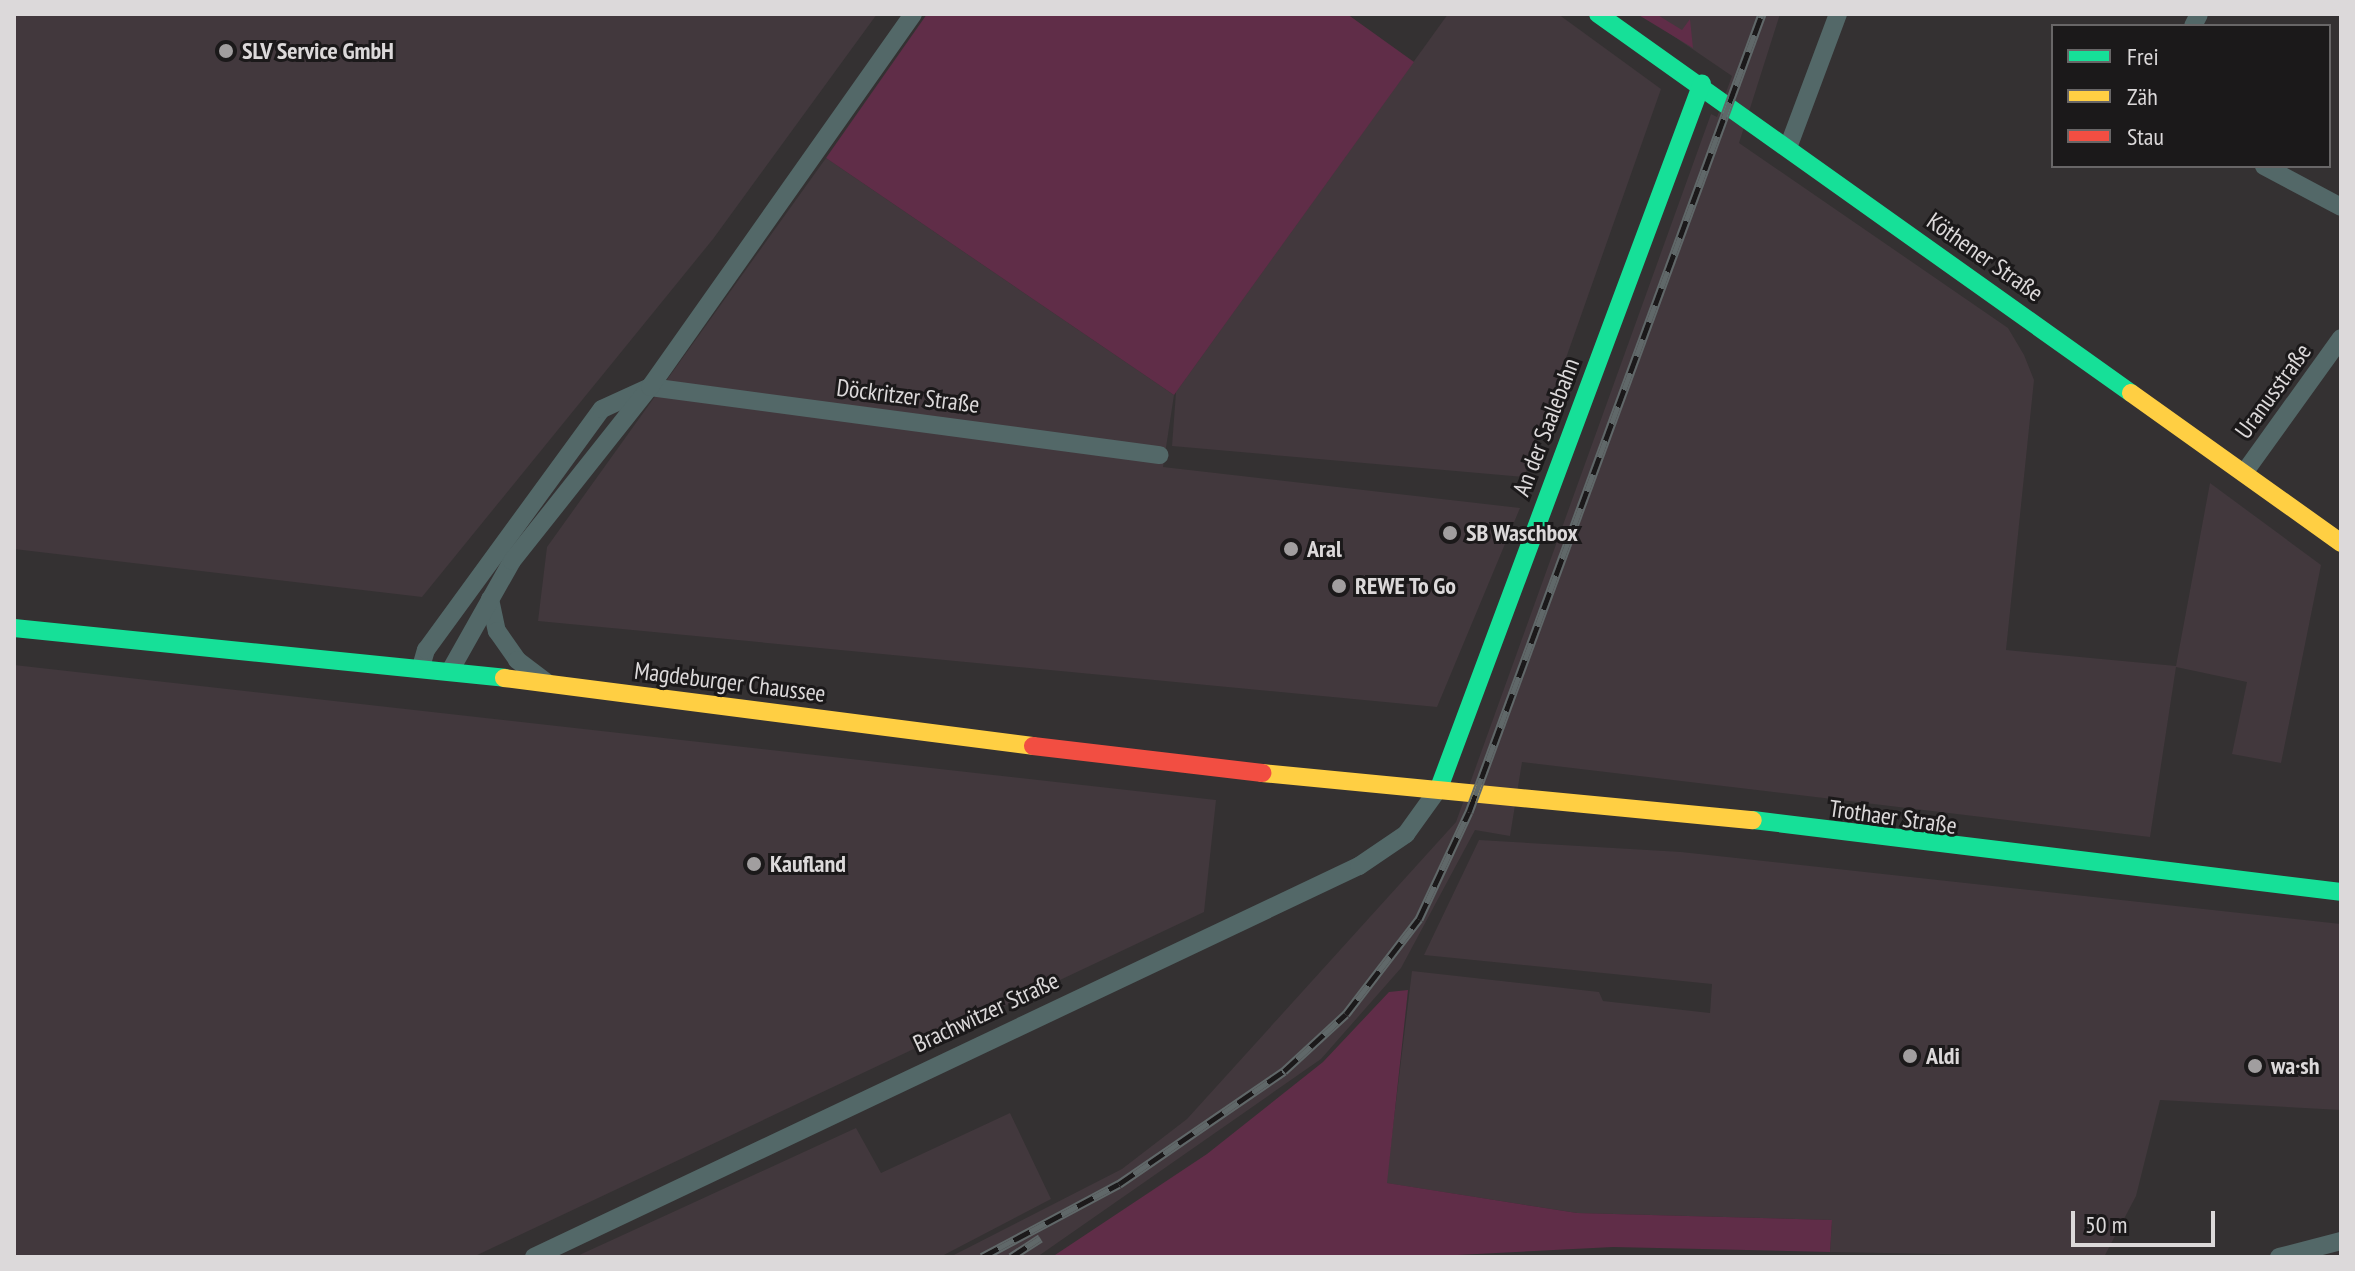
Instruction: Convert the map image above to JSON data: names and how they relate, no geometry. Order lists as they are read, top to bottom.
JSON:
{
  "streets": {
    "main road": [
      "Köthener Straße",
      "An der Saalebahn",
      "Magdeburger Chaussee",
      "Trothaer Straße"
    ],
    "street": ["Uranusstraße", "Döckritzer Straße", "Brachwitzer Straße"]
  },
  "crossings": [
    ["Köthener Straße", "Uranusstraße"],
    ["Köthener Straße", "An der Saalebahn"],
    ["An der Saalebahn", "Magdeburger Chaussee"],
    ["An der Saalebahn", "Trothaer Straße"],
    ["An der Saalebahn", "Brachwitzer Straße"],
    ["Magdeburger Chaussee", "Trothaer Straße"],
    ["Magdeburger Chaussee", "Brachwitzer Straße"],
    ["Trothaer Straße", "Brachwitzer Straße"]
  ],
  "places": [
    "SLV Service GmbH",
    "SB Waschbox",
    "Aral",
    "REWE To Go",
    "Kaufland",
    "Aldi",
    "wa·sh"
  ],
  "legend": ["Frei", "Zäh", "Stau"],
  "scale_bar": "50 m"
}
